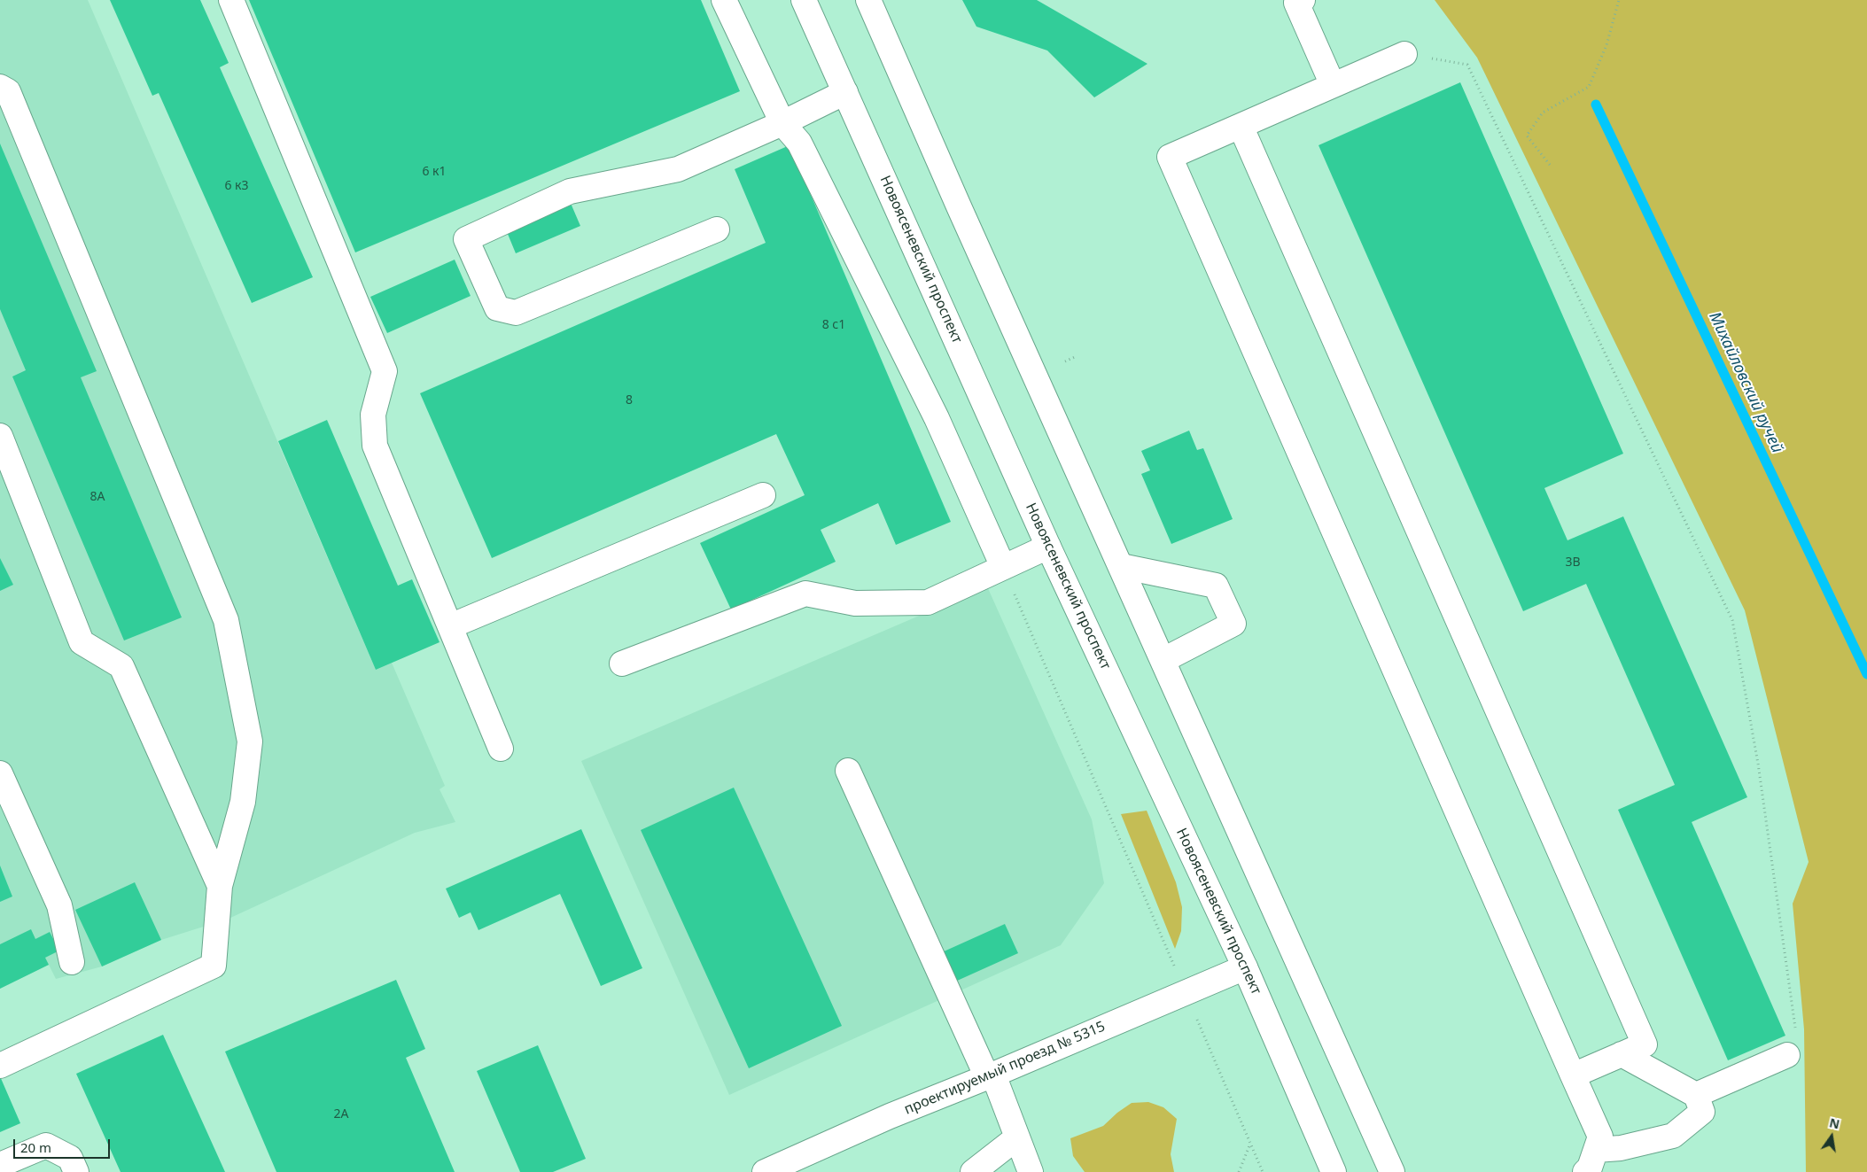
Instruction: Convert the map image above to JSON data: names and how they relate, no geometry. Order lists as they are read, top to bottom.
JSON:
{
  "streets": {
    "main road": ["Новоясеневский проспект", "проектируемый проезд № 5315"]
  },
  "crossings": [
    ["Новоясеневский проспект", "проектируемый проезд № 5315"]
  ],
  "water": ["Михайловский ручей"],
  "house_numbers": [
    "6 к1",
    "6 к3",
    "8 с1",
    "8",
    "8А",
    "3В",
    "2А"
  ],
  "scale_bar": "20 m",
  "north": "top"
}
